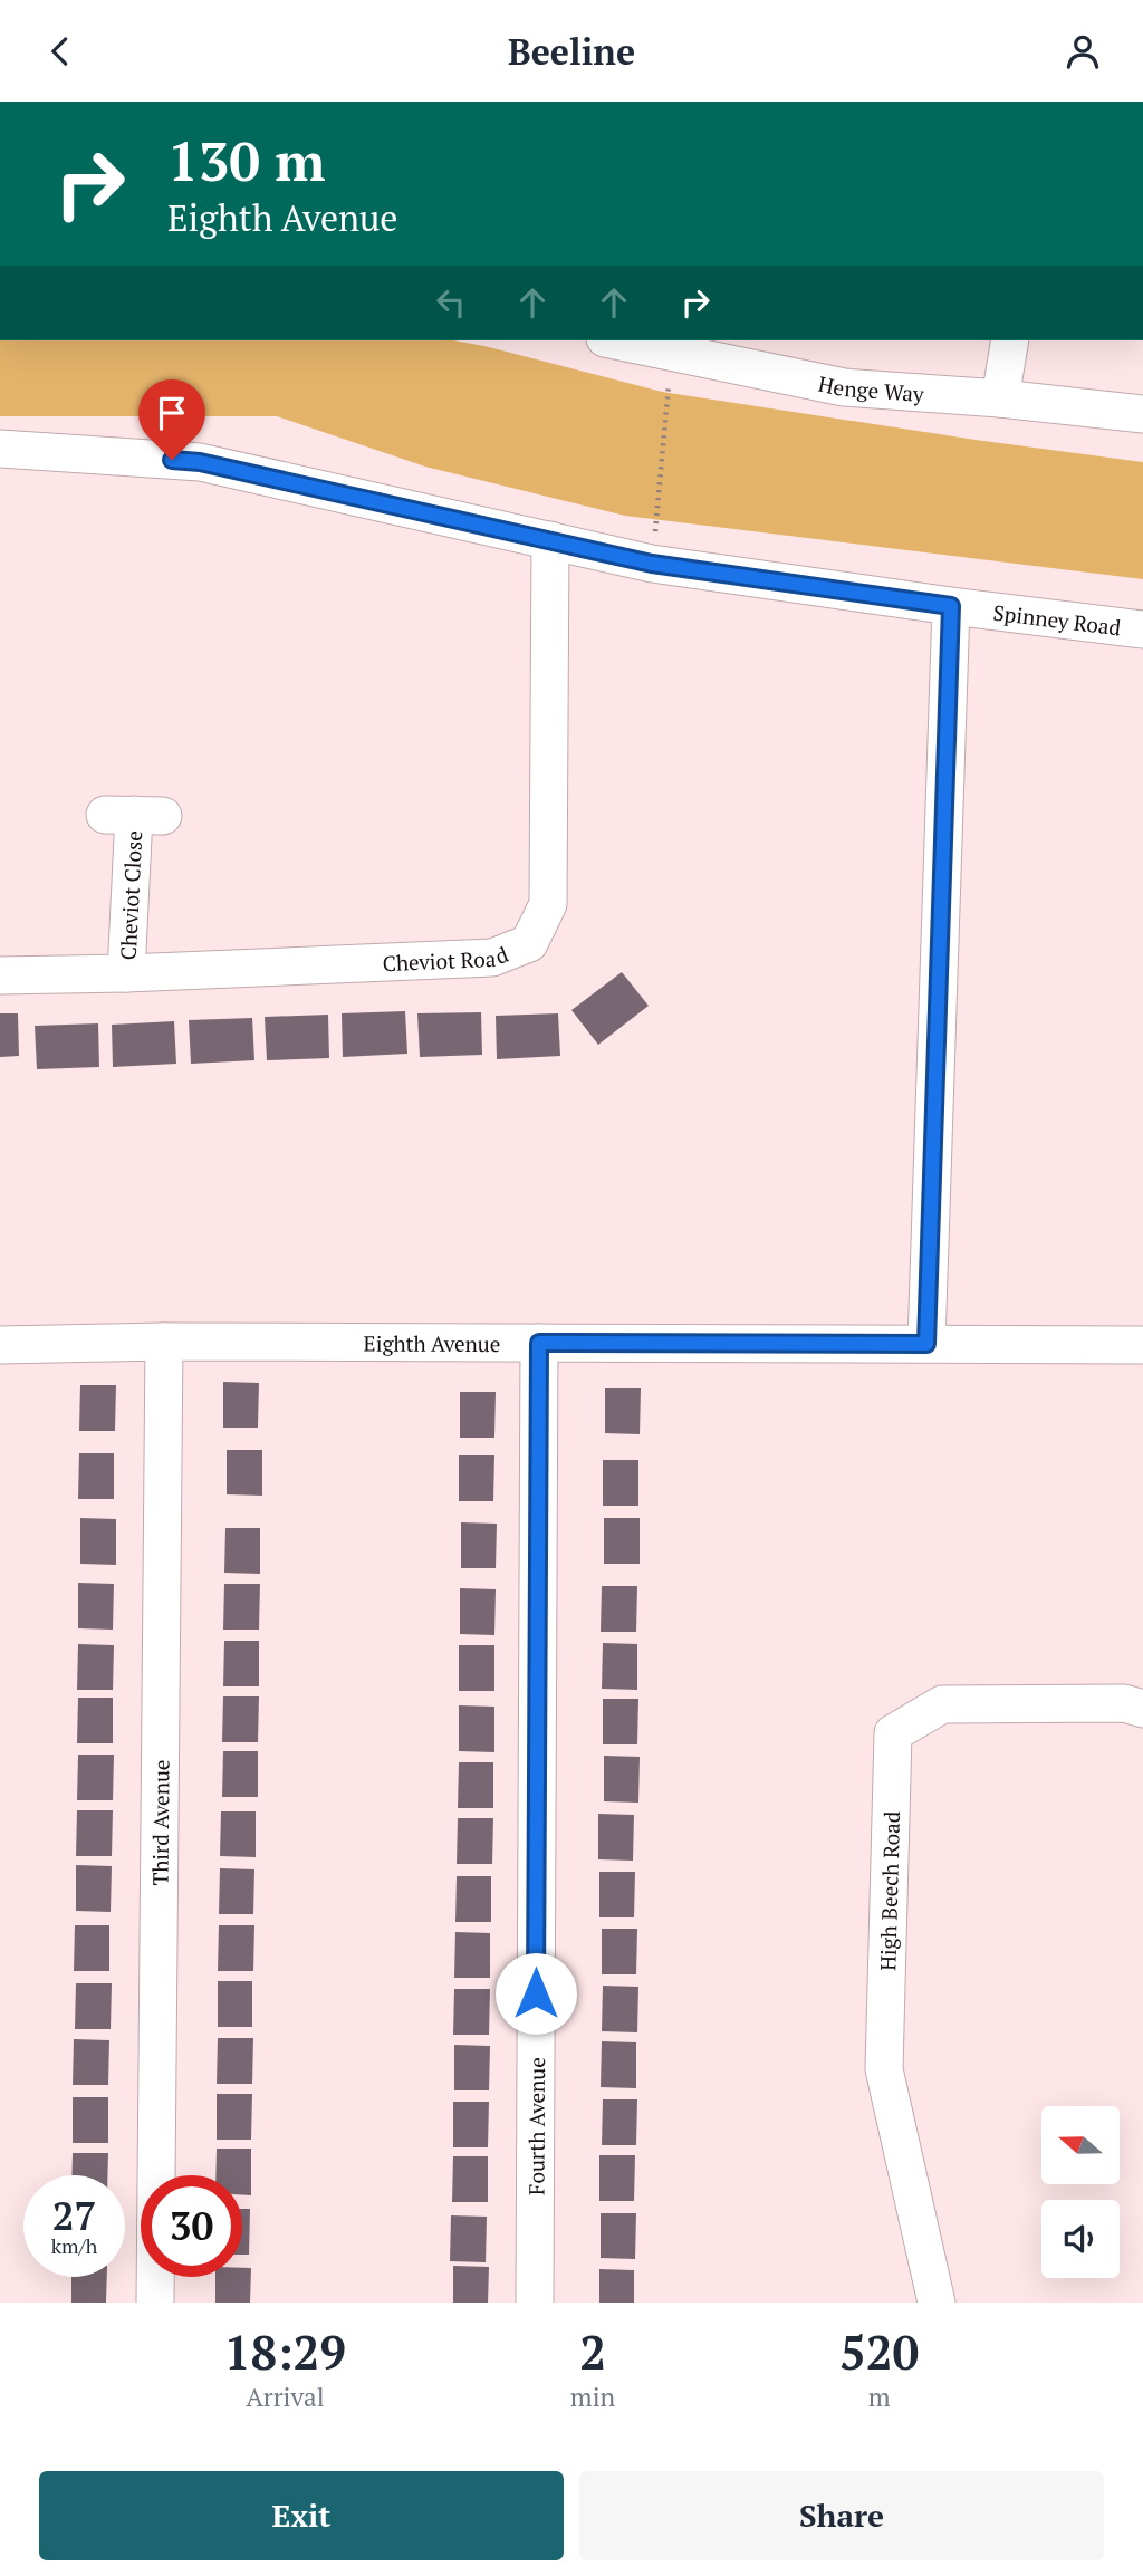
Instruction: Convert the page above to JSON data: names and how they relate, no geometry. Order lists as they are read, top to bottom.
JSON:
{
  "streets": {
    "street": [
      "Henge Way",
      "Spinney Road",
      "Cheviot Close",
      "Cheviot Road",
      "Eighth Avenue",
      "Third Avenue",
      "High Beech Road",
      "Fourth Avenue"
    ]
  },
  "crossings": [
    ["Spinney Road", "Cheviot Road"],
    ["Cheviot Close", "Cheviot Road"],
    ["Eighth Avenue", "Third Avenue"],
    ["Eighth Avenue", "Fourth Avenue"]
  ],
  "north": "left",
  "page": {
    "header": "Beeline",
    "turn": ["130 m", "Eighth Avenue"],
    "speed": "27 km/h",
    "limit": "30",
    "eta": [
      "18:29",
      "Arrival",
      "2",
      "min",
      "520",
      "m"
    ],
    "buttons": ["Exit", "Share"]
  }
}
